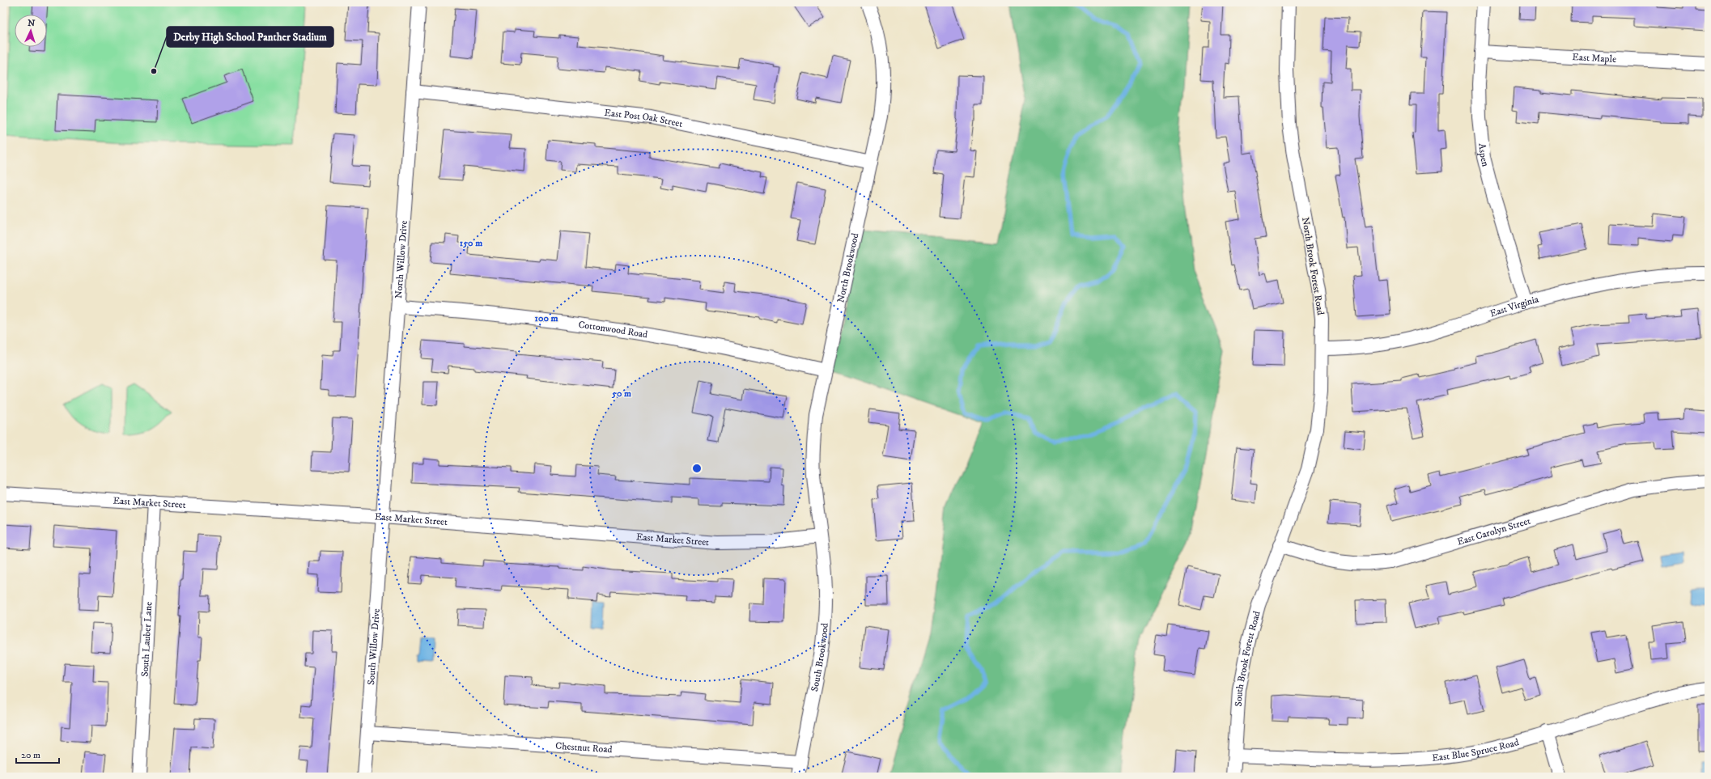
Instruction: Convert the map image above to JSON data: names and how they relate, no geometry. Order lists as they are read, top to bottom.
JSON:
{
  "streets": {
    "street": [
      "East Maple",
      "East Post Oak Street",
      "Aspen",
      "North Willow Drive",
      "North Brook Forest Road",
      "North Brookwood",
      "East Virginia",
      "Cottonwood Road",
      "East Market Street",
      "East Carolyn Street",
      "South Lauber Lane",
      "South Willow Drive",
      "South Brookwood",
      "South Brook Forest Road",
      "Chestnut Road",
      "East Blue Spruce Road"
    ]
  },
  "crossings": [
    ["East Maple", "Aspen"],
    ["East Post Oak Street", "North Willow Drive"],
    ["East Post Oak Street", "North Brookwood"],
    ["Aspen", "East Virginia"],
    ["North Willow Drive", "Cottonwood Road"],
    ["North Willow Drive", "East Market Street"],
    ["North Willow Drive", "South Willow Drive"],
    ["North Brook Forest Road", "East Virginia"],
    ["North Brook Forest Road", "East Carolyn Street"],
    ["North Brook Forest Road", "South Brook Forest Road"],
    ["North Brookwood", "Cottonwood Road"],
    ["North Brookwood", "East Market Street"],
    ["North Brookwood", "South Brookwood"],
    ["East Market Street", "South Lauber Lane"],
    ["East Market Street", "South Willow Drive"],
    ["East Market Street", "South Brookwood"],
    ["East Carolyn Street", "South Brook Forest Road"],
    ["South Willow Drive", "Chestnut Road"],
    ["South Brookwood", "Chestnut Road"],
    ["South Brook Forest Road", "East Blue Spruce Road"]
  ],
  "places": ["Derby High School Panther Stadium"],
  "scale_bar": "20 m",
  "north": "top",
  "rings": ["150 m", "100 m", "50 m"]
}
